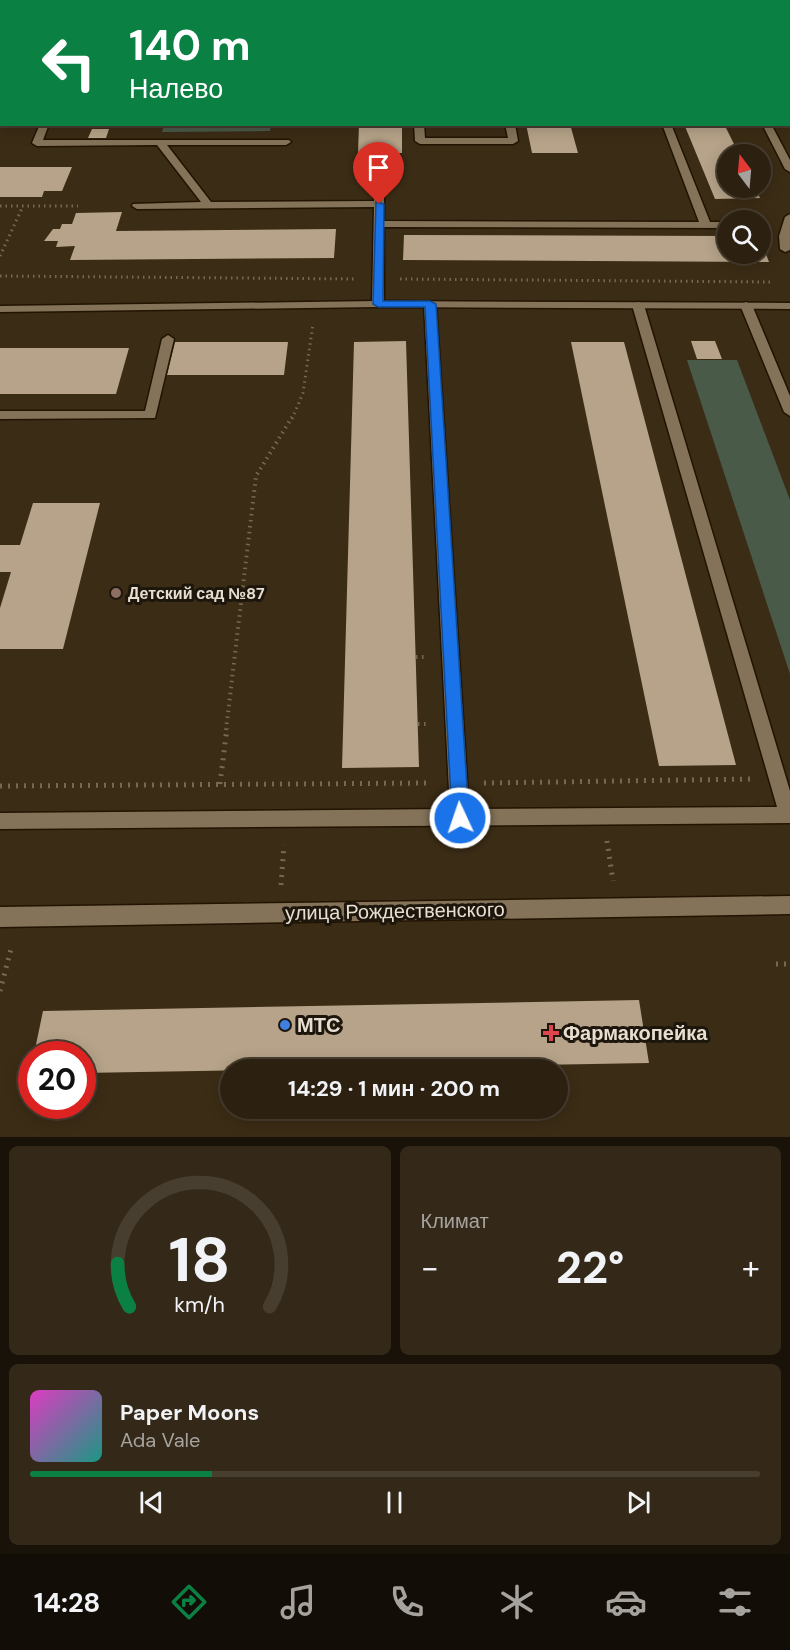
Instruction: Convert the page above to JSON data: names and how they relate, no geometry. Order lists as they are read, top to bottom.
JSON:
{
  "streets": {
    "street": ["улица Рождественского"]
  },
  "places": {
    "other": ["Детский сад №87", "МТС"],
    "health": ["Фармакопейка"]
  },
  "north": "top",
  "page": {
    "turn": ["140 m", "Налево"],
    "limit": "20",
    "trip": "14:29 · 1 мин · 200 m",
    "tile": "Климат",
    "heat": ["−", "22°", "+"],
    "song": ["Paper Moons", "Ada Vale"],
    "tabs": "14:28",
    "gauge": ["18", "km/h"]
  }
}
